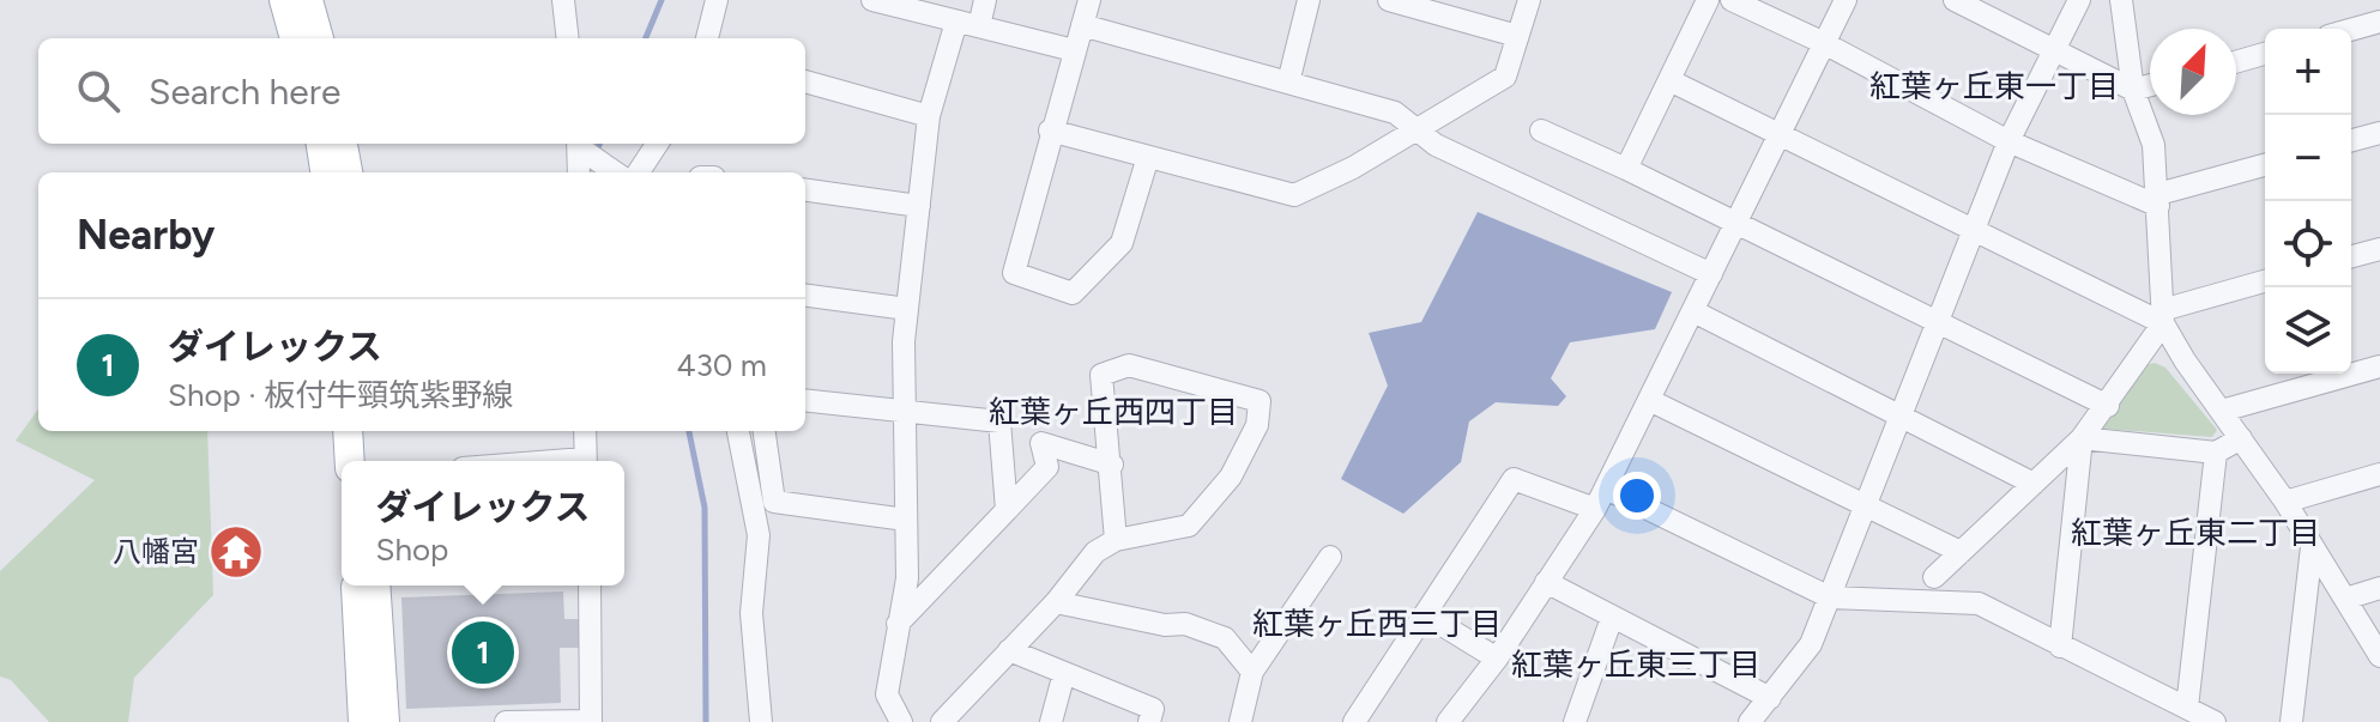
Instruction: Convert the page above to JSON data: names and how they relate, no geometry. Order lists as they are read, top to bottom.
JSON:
{
  "districts": [
    "紅葉ヶ丘東一丁目",
    "紅葉ヶ丘西四丁目",
    "紅葉ヶ丘東二丁目",
    "紅葉ヶ丘西三丁目",
    "紅葉ヶ丘東三丁目"
  ],
  "places": {
    "temple": ["八幡宮"]
  },
  "north": "top right",
  "page": {
    "map_buttons": ["+", "−"],
    "search": "Search here",
    "heading": "Nearby",
    "list": [
      {
        "mark": "1",
        "name": "ダイレックス",
        "note": "Shop · 板付牛頸筑紫野線",
        "value": "430 m"
      }
    ],
    "popup": ["ダイレックス", "Shop"],
    "pins": "1"
  }
}
